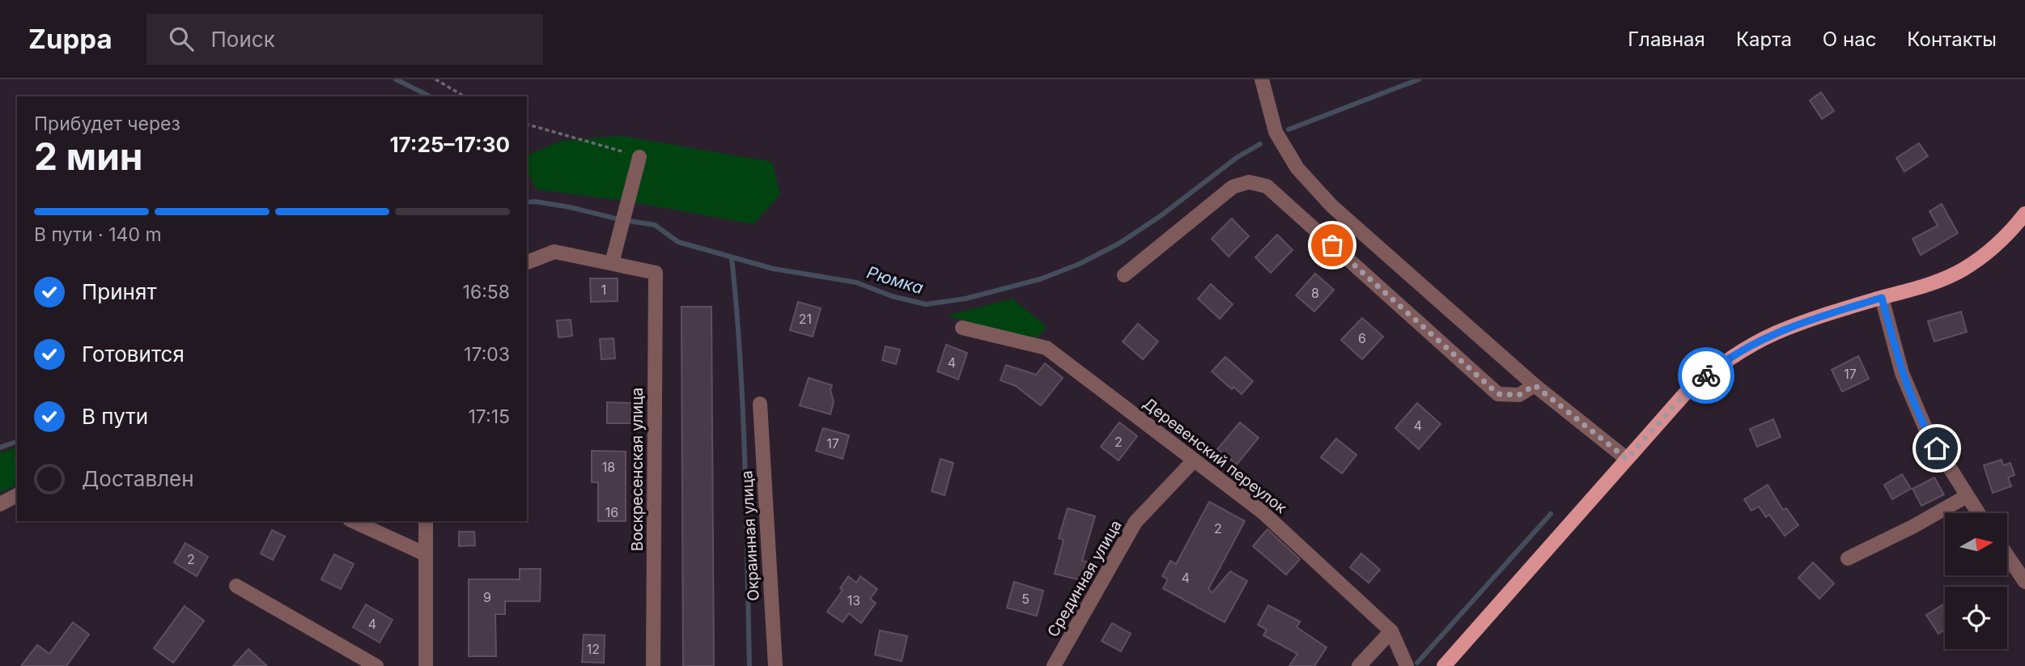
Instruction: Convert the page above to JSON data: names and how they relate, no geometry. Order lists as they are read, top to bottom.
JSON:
{
  "streets": {
    "street": [
      "Деревенский переулок",
      "Воскресенская улица",
      "Окраинная улица",
      "Срединная улица"
    ]
  },
  "crossings": [
    ["Деревенский переулок", "Срединная улица"]
  ],
  "water": ["Рюмка"],
  "house_numbers": [
    "1",
    "8",
    "21",
    "6",
    "4",
    "17",
    "4",
    "2",
    "17",
    "18",
    "16",
    "2",
    "2",
    "4",
    "9",
    "5",
    "13",
    "4",
    "12"
  ],
  "north": "right",
  "page": {
    "header": "Zuppa",
    "search": "Поиск",
    "nav": [
      "Главная",
      "Карта",
      "О нас",
      "Контакты"
    ],
    "heading": ["2 мин", "Прибудет через", "17:25–17:30"],
    "bar": "В пути · 140 m",
    "list": [
      ["Принят", "16:58"],
      ["Готовится", "17:03"],
      ["В пути", "17:15"],
      "Доставлен"
    ]
  }
}
